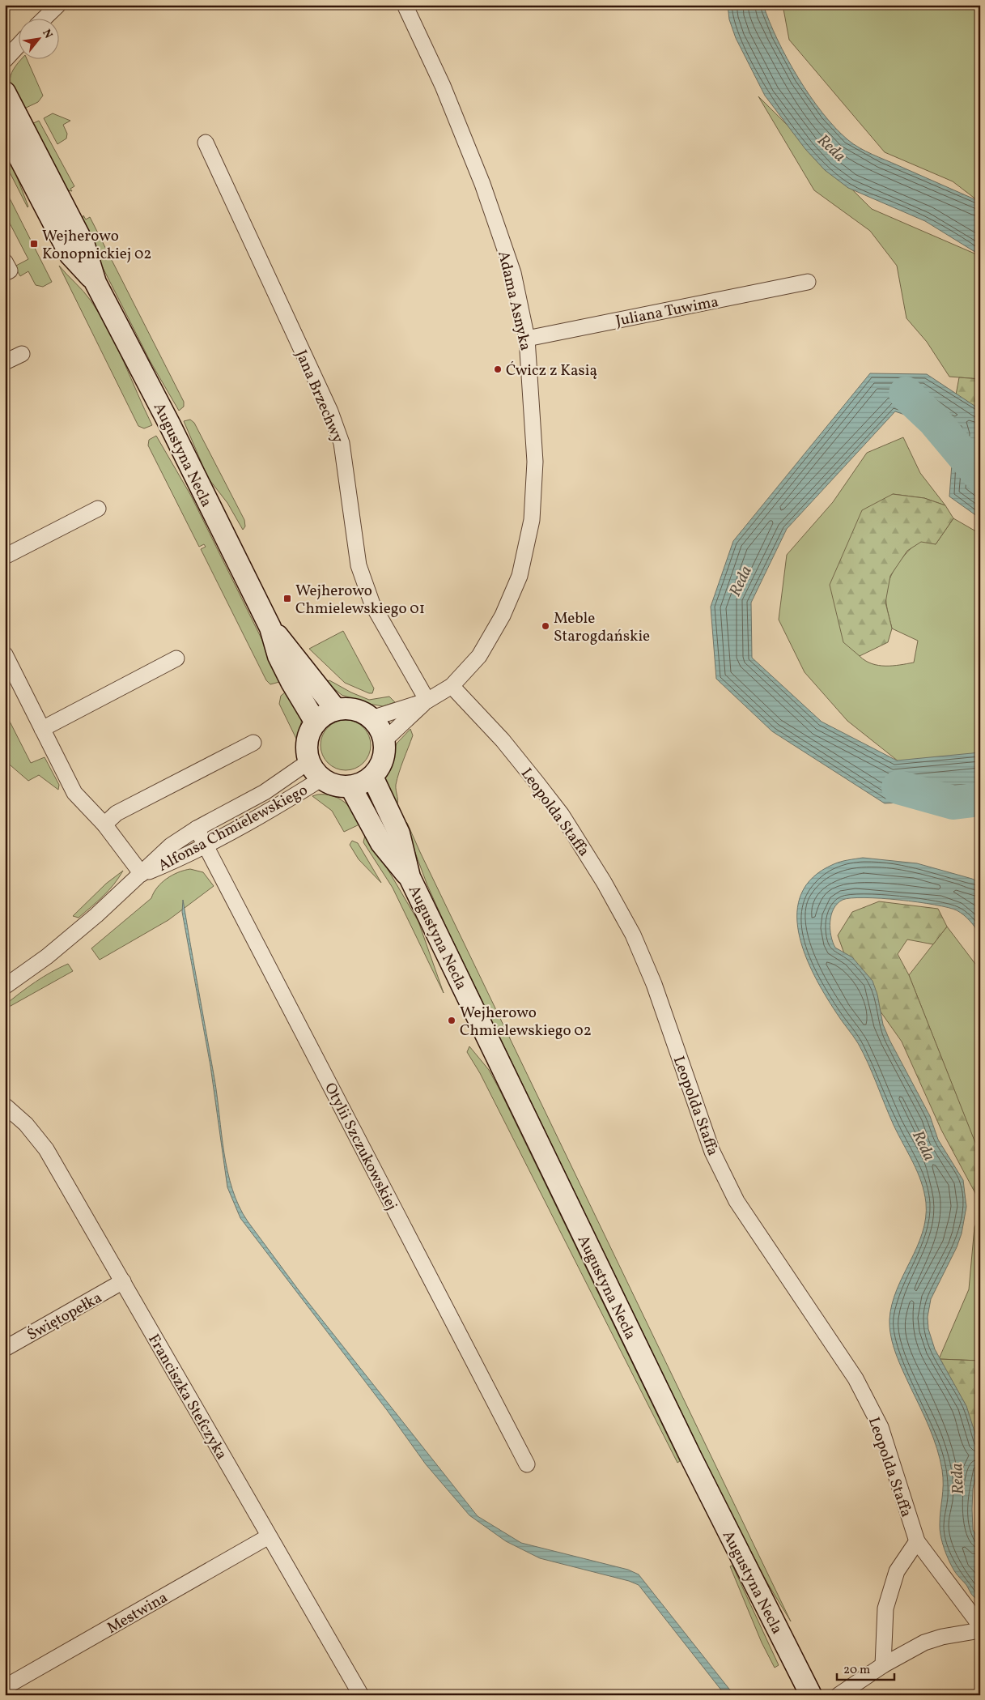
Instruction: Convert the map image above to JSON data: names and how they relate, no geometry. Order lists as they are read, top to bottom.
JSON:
{
  "streets": {
    "main road": ["Augustyna Necla"],
    "street": [
      "Adama Asnyka",
      "Juliana Tuwima",
      "Jana Brzechwy",
      "Leopolda Staffa",
      "Alfonsa Chmielewskiego",
      "Otylii Szczukowskiej",
      "Świętopełka",
      "Franciszka Stefczyka",
      "Mestwina"
    ]
  },
  "crossings": [
    ["Adama Asnyka", "Juliana Tuwima"],
    ["Adama Asnyka", "Jana Brzechwy"],
    ["Adama Asnyka", "Augustyna Necla"],
    ["Adama Asnyka", "Leopolda Staffa"],
    ["Adama Asnyka", "Alfonsa Chmielewskiego"],
    ["Augustyna Necla", "Alfonsa Chmielewskiego"],
    ["Alfonsa Chmielewskiego", "Otylii Szczukowskiej"],
    ["Świętopełka", "Franciszka Stefczyka"],
    ["Franciszka Stefczyka", "Mestwina"]
  ],
  "water": ["Reda"],
  "places": {
    "transit": ["Wejherowo Konopnickiej 02", "Wejherowo Chmielewskiego 01"],
    "other": ["Ćwicz z Kasią", "Meble Starogdańskie", "Wejherowo Chmielewskiego 02"]
  },
  "scale_bar": "20 m",
  "north": "top right"
}
